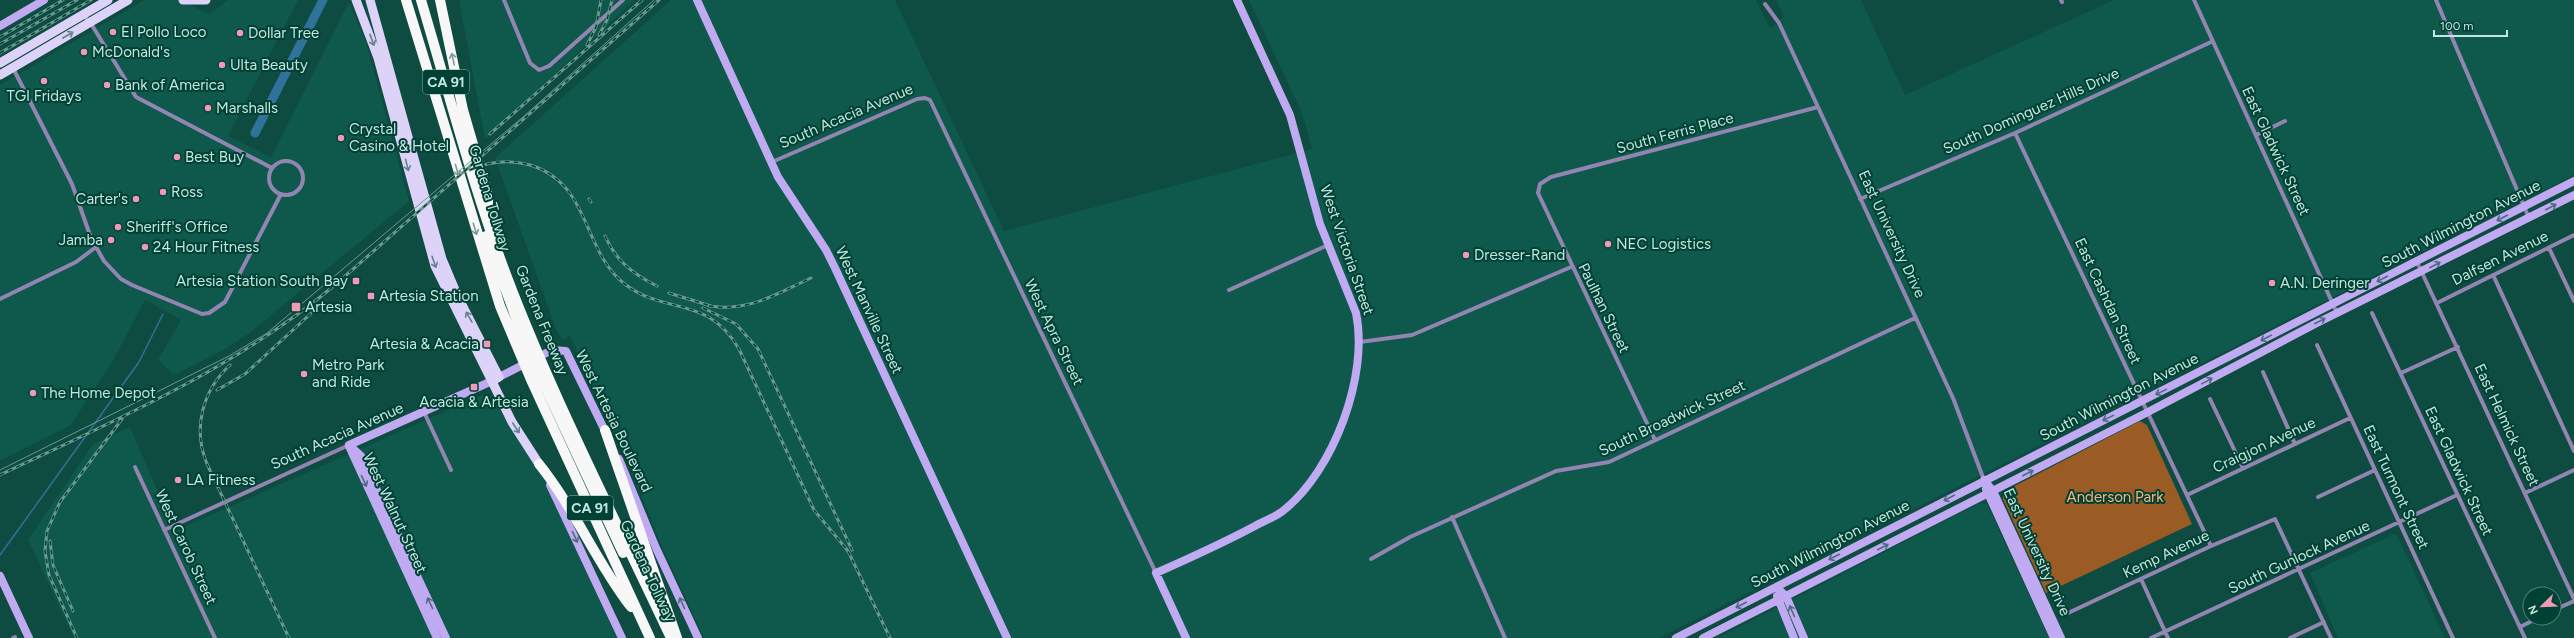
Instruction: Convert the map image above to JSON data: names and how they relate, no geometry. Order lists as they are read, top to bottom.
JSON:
{
  "streets": {
    "highway": ["CA 91", "Gardena Tollway", "Gardena Freeway"],
    "main road": [
      "South Acacia Avenue",
      "South Wilmington Avenue",
      "East University Drive",
      "West Victoria Street",
      "West Manville Street",
      "West Artesia Boulevard",
      "West Walnut Street"
    ],
    "street": [
      "South Dominguez Hills Drive",
      "South Ferris Place",
      "East Gladwick Street",
      "Dalfsen Avenue",
      "East Cashdan Street",
      "Paulhan Street",
      "West Apra Street",
      "South Broadwick Street",
      "East Helmick Street",
      "Craigjon Avenue",
      "East Turmont Street",
      "West Carob Street",
      "Kemp Avenue",
      "South Gunlock Avenue"
    ]
  },
  "crossings": [
    ["South Dominguez Hills Drive", "East Gladwick Street"],
    ["South Dominguez Hills Drive", "East University Drive"],
    ["South Dominguez Hills Drive", "East Cashdan Street"],
    ["South Acacia Avenue", "West Manville Street"],
    ["South Acacia Avenue", "West Apra Street"],
    ["South Acacia Avenue", "West Artesia Boulevard"],
    ["South Acacia Avenue", "West Walnut Street"],
    ["South Acacia Avenue", "West Carob Street"],
    ["South Ferris Place", "East University Drive"],
    ["South Ferris Place", "Paulhan Street"],
    ["East Gladwick Street", "South Wilmington Avenue"],
    ["East Gladwick Street", "South Gunlock Avenue"],
    ["Gardena Tollway", "Gardena Freeway"],
    ["South Wilmington Avenue", "East University Drive"],
    ["South Wilmington Avenue", "East Cashdan Street"],
    ["South Wilmington Avenue", "East Helmick Street"],
    ["East University Drive", "South Broadwick Street"],
    ["West Victoria Street", "West Apra Street"],
    ["Dalfsen Avenue", "East Helmick Street"],
    ["East Cashdan Street", "Craigjon Avenue"],
    ["East Cashdan Street", "Kemp Avenue"],
    ["Paulhan Street", "South Broadwick Street"],
    ["Craigjon Avenue", "East Turmont Street"],
    ["East Turmont Street", "South Gunlock Avenue"],
    ["Kemp Avenue", "South Gunlock Avenue"]
  ],
  "parks": ["Anderson Park"],
  "places": {
    "other": [
      "El Pollo Loco",
      "Dollar Tree",
      "McDonald's",
      "Ulta Beauty",
      "TGI Fridays",
      "Bank of America",
      "Marshalls",
      "Crystal Casino & Hotel",
      "Best Buy",
      "Ross",
      "Carter's",
      "Sheriff's Office",
      "Jamba",
      "NEC Logistics",
      "24 Hour Fitness",
      "Dresser-Rand",
      "A.N. Deringer",
      "Metro Park and Ride",
      "The Home Depot",
      "LA Fitness"
    ],
    "transit": [
      "Artesia Station South Bay",
      "Artesia Station",
      "Artesia",
      "Artesia & Acacia",
      "Acacia & Artesia"
    ]
  },
  "scale_bar": "100 m",
  "north": "bottom left"
}
